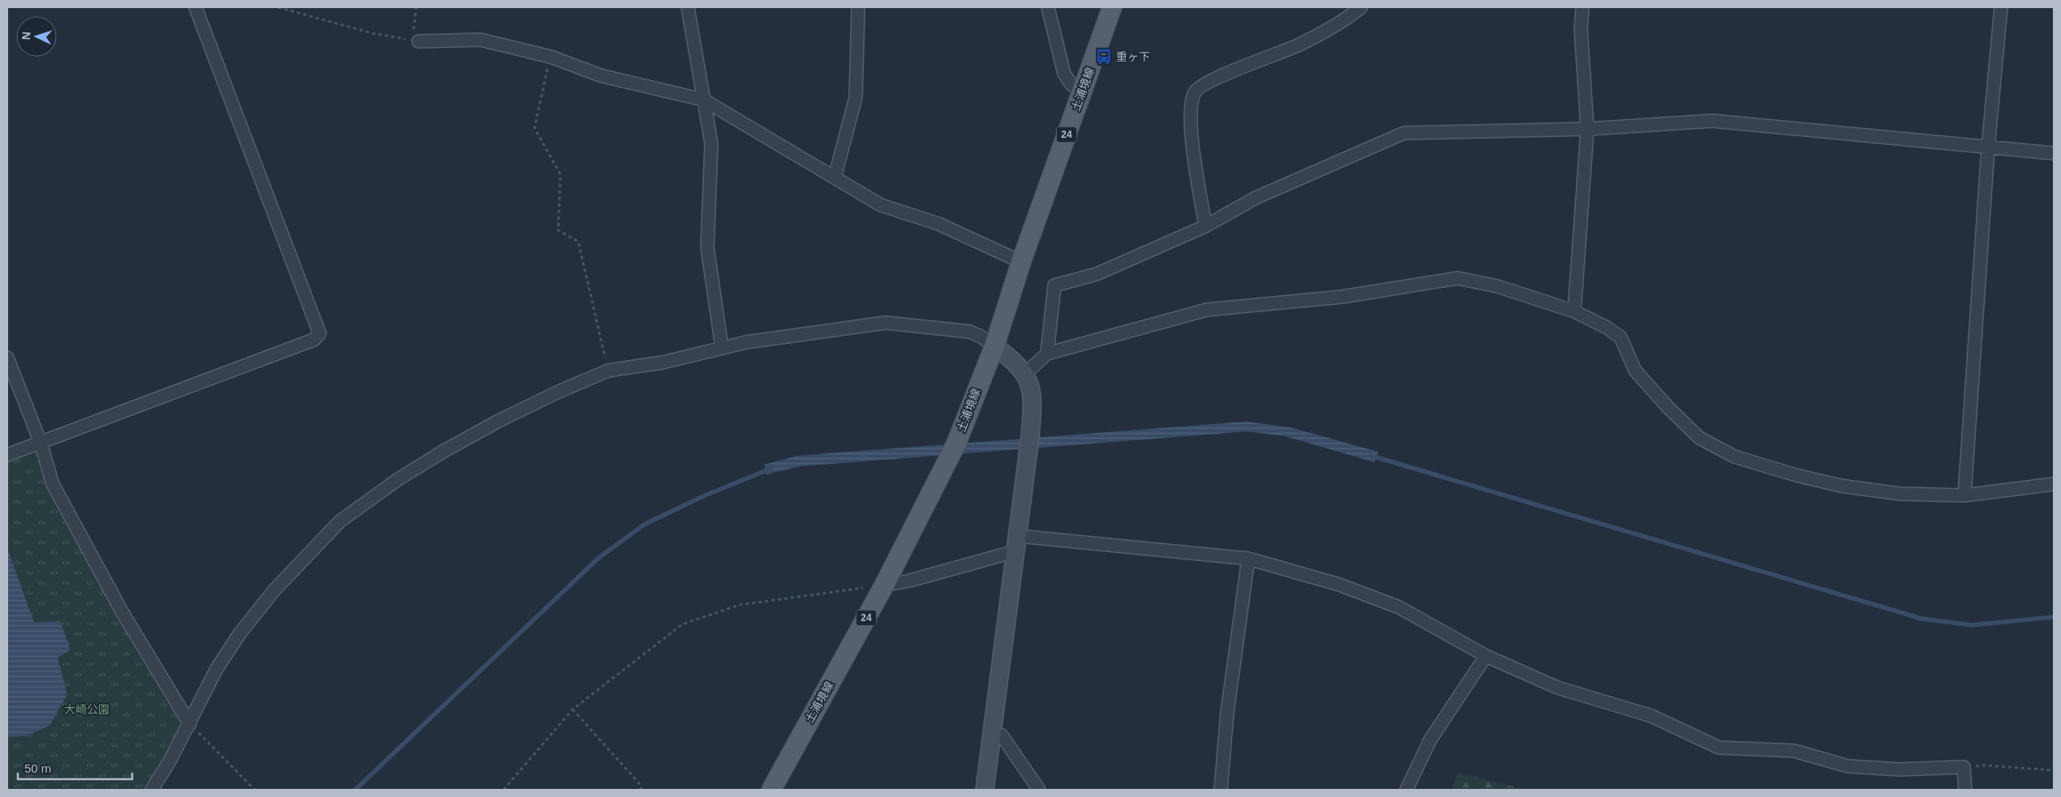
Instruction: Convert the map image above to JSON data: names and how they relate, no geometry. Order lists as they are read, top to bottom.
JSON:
{
  "streets": {
    "main road": ["土浦境線", "24"]
  },
  "parks": ["大崎公園"],
  "places": {
    "bus stop": ["重ヶ下"]
  },
  "scale_bar": "50 m",
  "north": "left"
}
